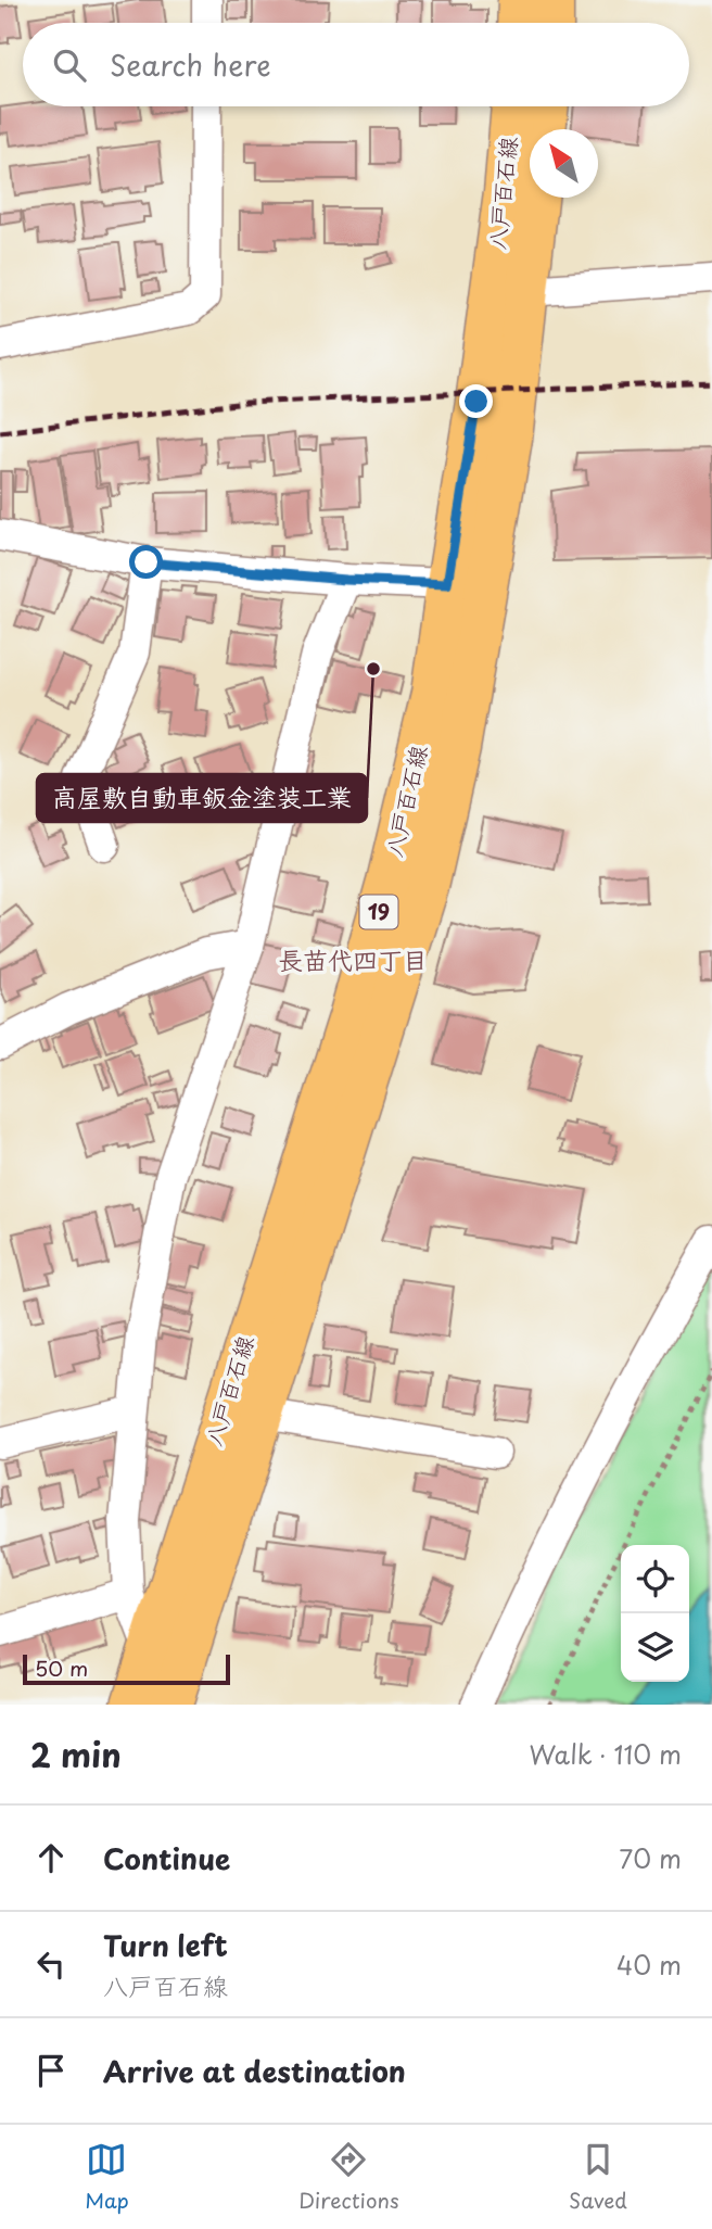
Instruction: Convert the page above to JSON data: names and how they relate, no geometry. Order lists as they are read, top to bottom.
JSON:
{
  "streets": {
    "main road": ["八戸百石線", "19"]
  },
  "districts": ["長苗代四丁目"],
  "places": ["高屋敷自動車鈑金塗装工業"],
  "scale_bar": "50 m",
  "north": "top left",
  "page": {
    "search": "Search here",
    "scale": "50 m",
    "heading": ["2 min", "Walk · 110 m"],
    "list": [
      ["Continue", "70 m"],
      ["Turn left", "八戸百石線", "40 m"],
      "Arrive at destination"
    ],
    "nav": ["Map", "Directions", "Saved"]
  }
}
